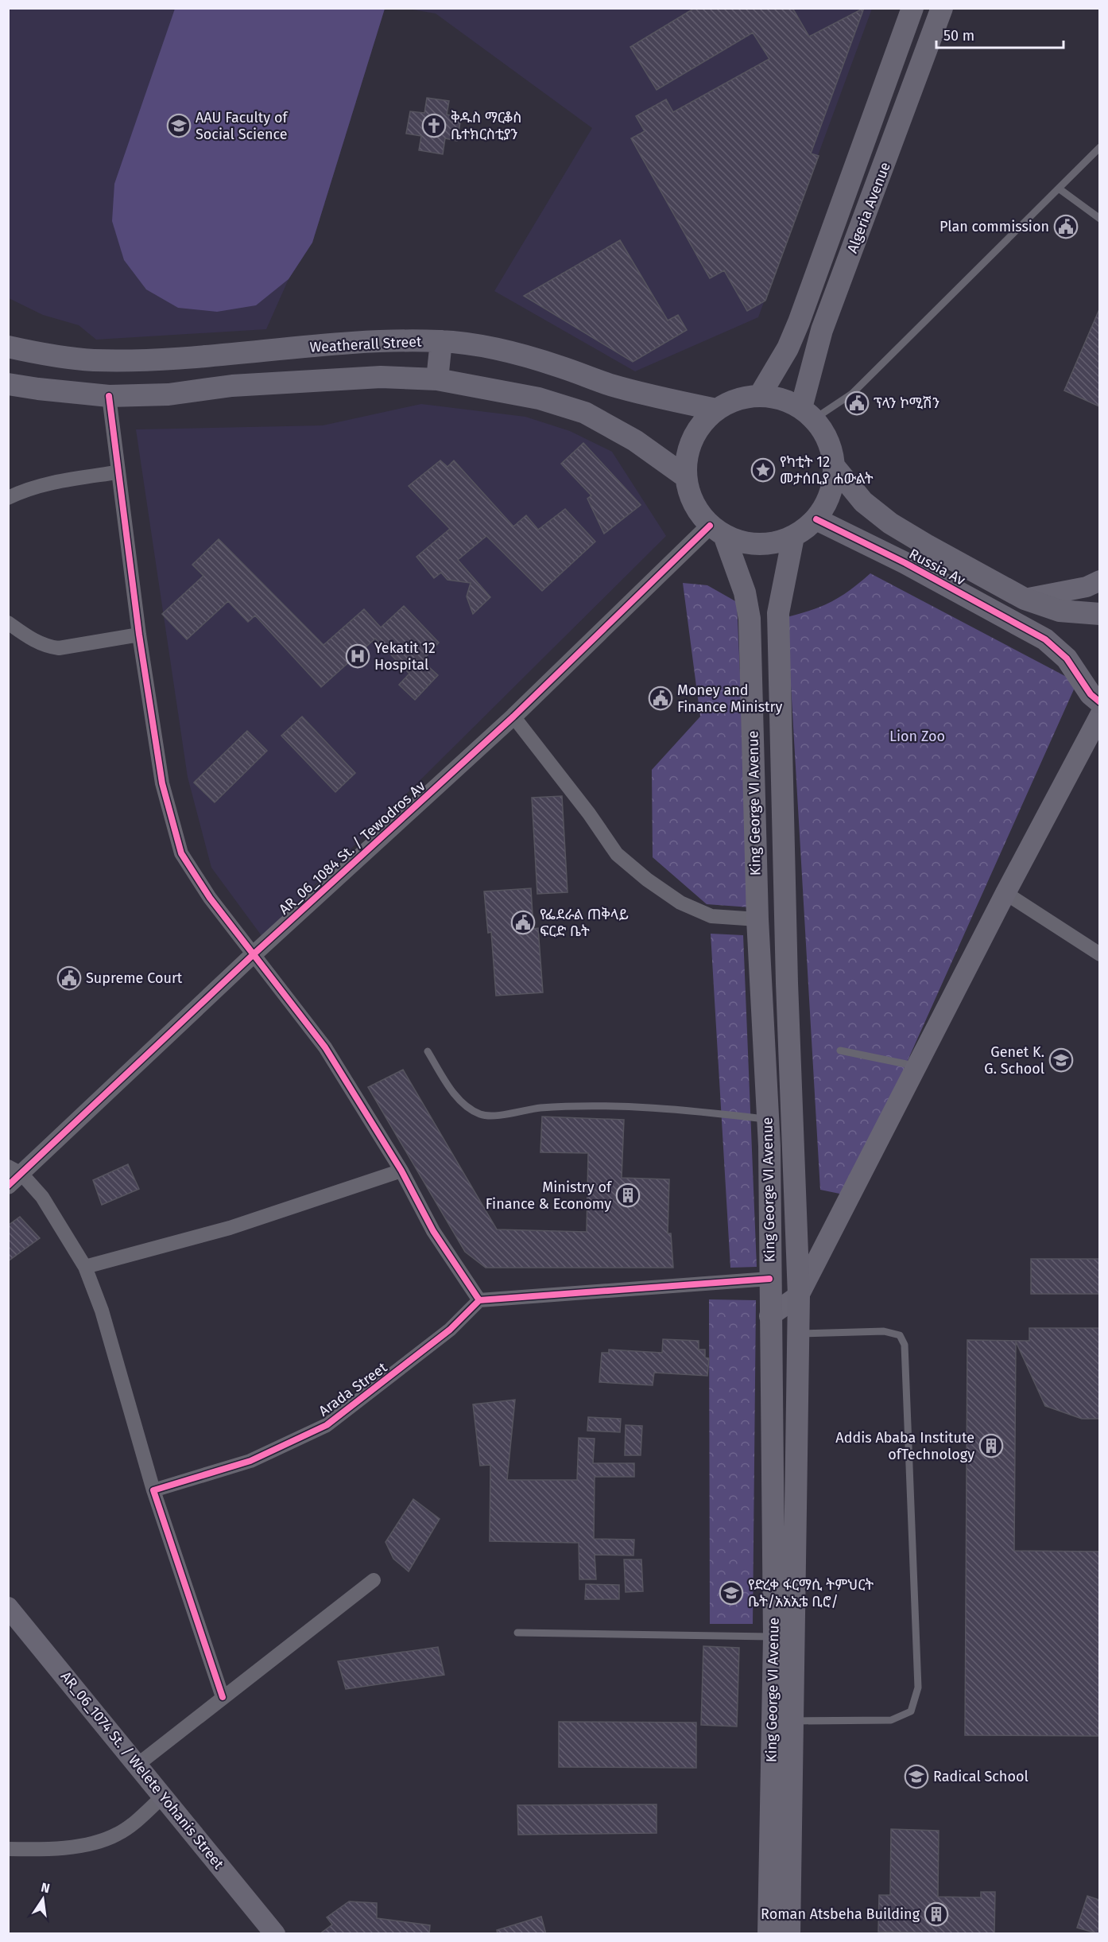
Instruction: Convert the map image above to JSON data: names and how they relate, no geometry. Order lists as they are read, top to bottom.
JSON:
{
  "streets": {
    "main road": [
      "Algeria Avenue",
      "Weatherall Street",
      "Russia Av",
      "King George VI Avenue",
      "AR_06_1074 St. / Welete Yohanis Street"
    ],
    "street": ["AR_06_1084 St. / Tewodros Av", "Arada Street"]
  },
  "crossings": [
    ["Algeria Avenue", "Weatherall Street"],
    ["Algeria Avenue", "Russia Av"],
    ["Algeria Avenue", "King George VI Avenue"],
    ["Algeria Avenue", "AR_06_1084 St. / Tewodros Av"],
    ["Weatherall Street", "Russia Av"],
    ["Weatherall Street", "King George VI Avenue"],
    ["Weatherall Street", "AR_06_1084 St. / Tewodros Av"],
    ["Russia Av", "King George VI Avenue"],
    ["Russia Av", "AR_06_1084 St. / Tewodros Av"],
    ["King George VI Avenue", "AR_06_1084 St. / Tewodros Av"]
  ],
  "parks": ["Lion Zoo"],
  "places": {
    "school or university": [
      "AAU Faculty of Social Science",
      "Genet K. G. School",
      "የድረቀ ፋርማሲ ትምህርት ቤት/አአኢቴ ቢሮ/",
      "Radical School"
    ],
    "church": ["ቅዱስ ማርቆስ ቤተክርስቲያን"],
    "public building": [
      "Plan commission",
      "ፕላን ኮሚሽን",
      "Money and Finance Ministry",
      "የፌደራል ጠቅላይ ፍርድ ቤት",
      "Supreme Court"
    ],
    "place": ["የካቲት 12 መታሰቢያ ሐውልት"],
    "hospital": ["Yekatit 12 Hospital"],
    "building": ["Ministry of Finance & Economy", "Addis Ababa Institute ofTechnology", "Roman Atsbeha Building"]
  },
  "scale_bar": "50 m",
  "north": "top"
}
